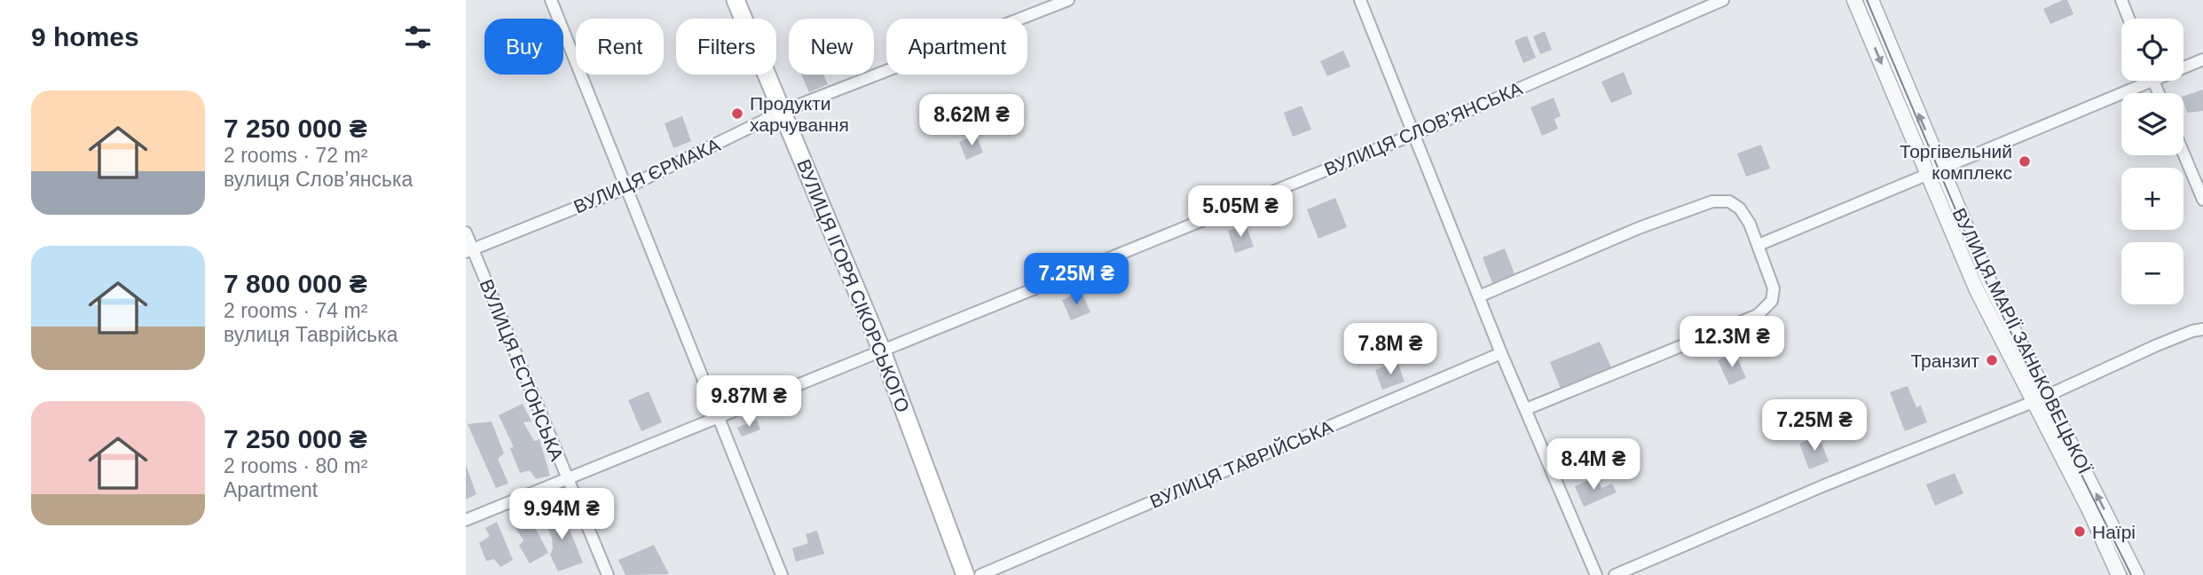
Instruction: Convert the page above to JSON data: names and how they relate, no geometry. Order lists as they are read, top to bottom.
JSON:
{
  "streets": {
    "main road": ["ВУЛИЦЯ ІГОРЯ СІКОРСЬКОГО"],
    "street": [
      "ВУЛИЦЯ СЛОВ’ЯНСЬКА",
      "ВУЛИЦЯ ЄРМАКА",
      "ВУЛИЦЯ МАРІЇ ЗАНЬКОВЕЦЬКОЇ",
      "ВУЛИЦЯ ЕСТОНСЬКА",
      "ВУЛИЦЯ ТАВРІЙСЬКА"
    ]
  },
  "crossings": [
    ["ВУЛИЦЯ СЛОВ’ЯНСЬКА", "ВУЛИЦЯ ІГОРЯ СІКОРСЬКОГО"],
    ["ВУЛИЦЯ СЛОВ’ЯНСЬКА", "ВУЛИЦЯ ЕСТОНСЬКА"],
    ["ВУЛИЦЯ ЄРМАКА", "ВУЛИЦЯ ІГОРЯ СІКОРСЬКОГО"],
    ["ВУЛИЦЯ ЄРМАКА", "ВУЛИЦЯ ЕСТОНСЬКА"]
  ],
  "places": [
    "Продукти харчування",
    "Торгівельний комплекс",
    "Транзит",
    "Наїрі"
  ],
  "page": {
    "heading": "9 homes",
    "map_buttons": ["+", "−"],
    "chip": [
      "Buy",
      "Rent",
      "Filters",
      "New",
      "Apartment"
    ],
    "list": [
      {
        "name": "7 250 000 ₴",
        "note": "2 rooms · 72 m² · вулиця Слов’янська"
      },
      {
        "name": "7 800 000 ₴",
        "note": "2 rooms · 74 m² · вулиця Таврійська"
      },
      {
        "name": "7 250 000 ₴",
        "note": "2 rooms · 80 m² · Apartment"
      }
    ],
    "price": [
      "8.62M ₴",
      "5.05M ₴",
      "7.25M ₴",
      "12.3M ₴",
      "7.8M ₴",
      "9.87M ₴",
      "7.25M ₴",
      "8.4M ₴",
      "9.94M ₴"
    ]
  }
}
